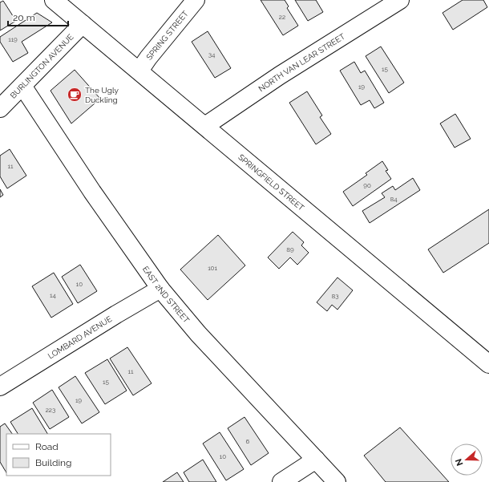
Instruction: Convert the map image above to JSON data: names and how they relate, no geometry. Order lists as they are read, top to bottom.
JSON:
{
  "streets": {
    "street": [
      "SPRING STREET",
      "NORTH VAN LEAR STREET",
      "BURLINGTON AVENUE",
      "SPRINGFIELD STREET",
      "EAST 2ND STREET",
      "LOMBARD AVENUE"
    ]
  },
  "crossings": [
    ["SPRING STREET", "SPRINGFIELD STREET"],
    ["NORTH VAN LEAR STREET", "SPRINGFIELD STREET"],
    ["BURLINGTON AVENUE", "SPRINGFIELD STREET"],
    ["BURLINGTON AVENUE", "EAST 2ND STREET"],
    ["EAST 2ND STREET", "LOMBARD AVENUE"]
  ],
  "places": {
    "cafe": ["The Ugly Duckling"]
  },
  "house_numbers": [
    "22",
    "119",
    "34",
    "15",
    "19",
    "11",
    "90",
    "84",
    "89",
    "101",
    "10",
    "14",
    "83",
    "11",
    "15",
    "19",
    "223",
    "6",
    "10"
  ],
  "legend": ["Road", "Building"],
  "scale_bar": "20 m",
  "north": "left"
}
